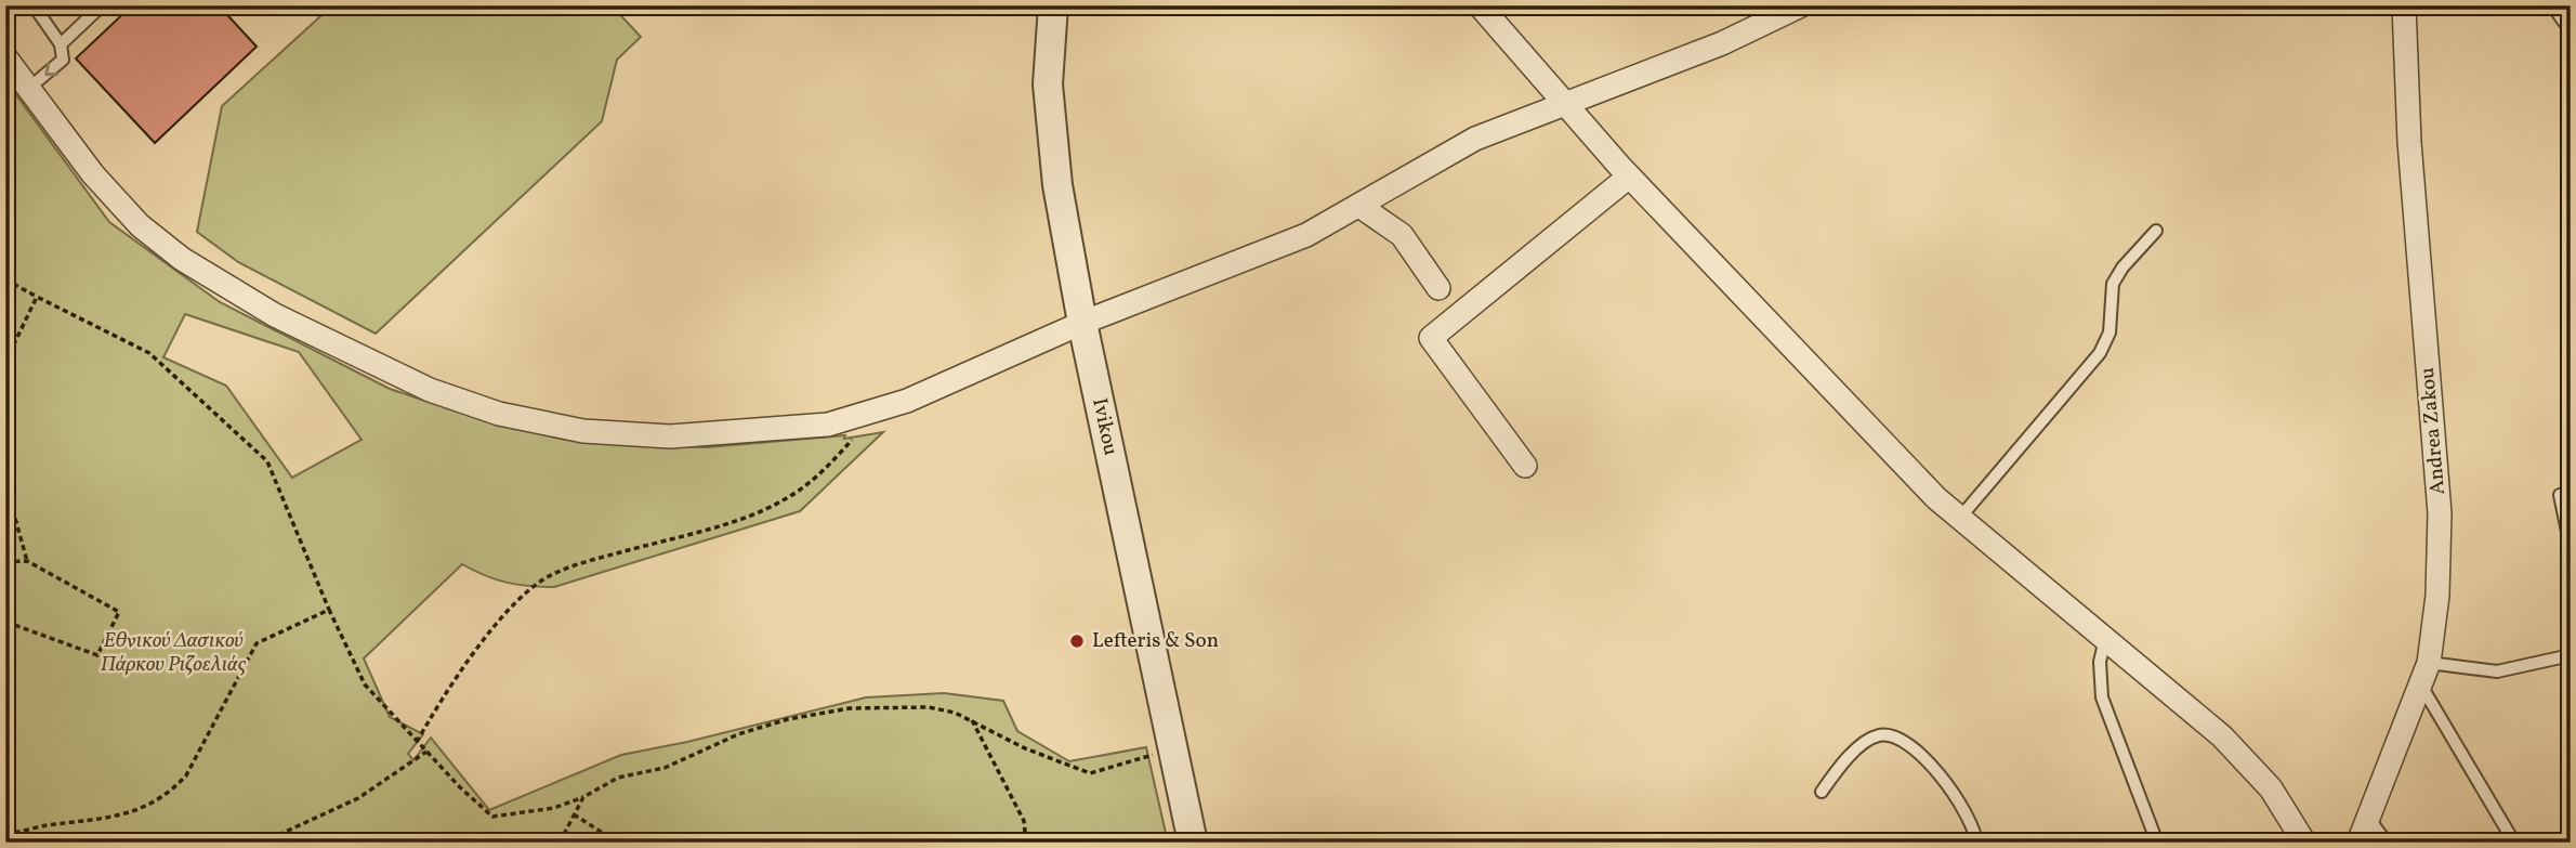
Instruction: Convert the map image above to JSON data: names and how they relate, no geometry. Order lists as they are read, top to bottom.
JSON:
{
  "streets": {
    "street": ["Ivikou", "Andrea Zakou"]
  },
  "parks": ["Εθνικού Δασικού Πάρκου Ριζοελιάς"],
  "places": ["Lefteris & Son"]
}
